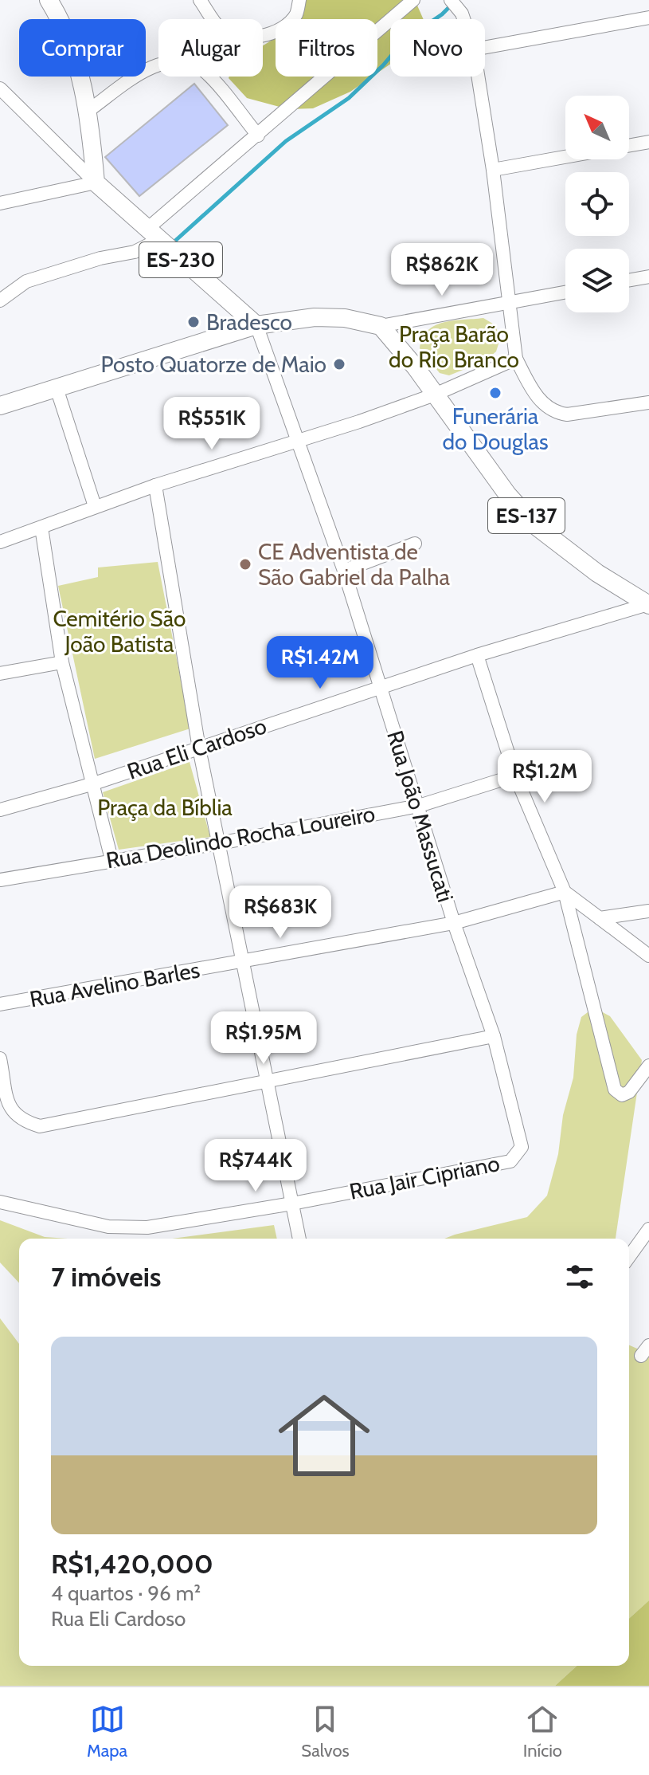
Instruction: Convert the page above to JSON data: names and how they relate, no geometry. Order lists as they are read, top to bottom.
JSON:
{
  "streets": {
    "main road": ["ES-230", "ES-137"],
    "street": [
      "Rua Eli Cardoso",
      "Rua João Massucati",
      "Rua Deolindo Rocha Loureiro",
      "Rua Avelino Barles",
      "Rua Jair Cipriano"
    ]
  },
  "crossings": [
    ["ES-230", "Rua João Massucati"],
    ["ES-137", "Rua Eli Cardoso"],
    ["Rua Eli Cardoso", "Rua João Massucati"],
    ["Rua João Massucati", "Rua Deolindo Rocha Loureiro"],
    ["Rua João Massucati", "Rua Avelino Barles"],
    ["Rua João Massucati", "Rua Jair Cipriano"]
  ],
  "parks": ["Praça Barão do Rio Branco", "Cemitério São João Batista", "Praça da Bíblia"],
  "places": [
    "Bradesco",
    "Posto Quatorze de Maio",
    "Funerária do Douglas",
    "CE Adventista de São Gabriel da Palha"
  ],
  "north": "top left",
  "page": {
    "chip": [
      "Comprar",
      "Alugar",
      "Filtros",
      "Novo"
    ],
    "price": [
      "R$862K",
      "R$551K",
      "R$1.42M",
      "R$1.2M",
      "R$683K",
      "R$1.95M",
      "R$744K"
    ],
    "heading": "7 imóveis",
    "list": [
      {
        "name": "R$1,420,000",
        "note": "4 quartos · 96 m² · Rua Eli Cardoso"
      }
    ],
    "tabs": ["Mapa", "Salvos", "Início"]
  }
}
